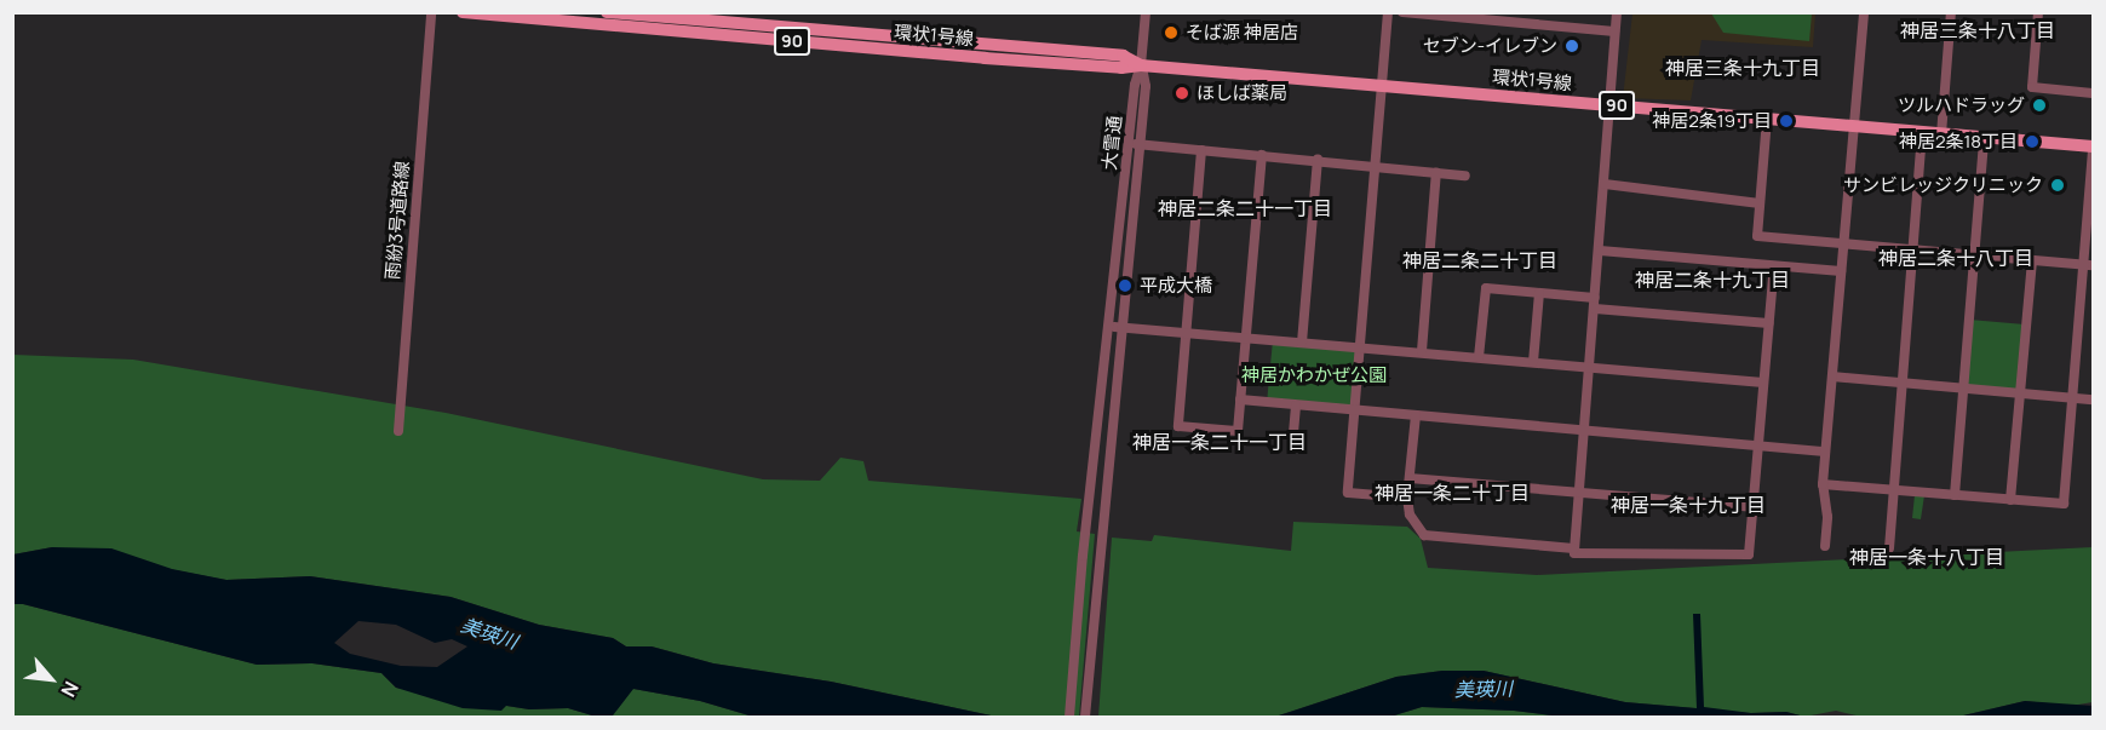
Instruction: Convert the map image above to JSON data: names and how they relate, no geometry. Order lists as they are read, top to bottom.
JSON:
{
  "streets": {
    "main road": ["環状1号線", "90"],
    "street": ["大雪通", "雨紛3号道路線"]
  },
  "crossings": [
    ["環状1号線", "大雪通"]
  ],
  "districts": [
    "神居三条十八丁目",
    "神居三条十九丁目",
    "神居二条二十一丁目",
    "神居二条十八丁目",
    "神居二条二十丁目",
    "神居二条十九丁目",
    "神居一条二十一丁目",
    "神居一条二十丁目",
    "神居一条十九丁目",
    "神居一条十八丁目"
  ],
  "water": ["美瑛川"],
  "parks": ["神居かわかぜ公園"],
  "places": [
    "そば源 神居店",
    "セブン-イレブン",
    "ほしば薬局",
    "ツルハドラッグ",
    "神居2条19丁目",
    "神居2条18丁目",
    "サンビレッジクリニック",
    "平成大橋"
  ],
  "north": "bottom right"
}
